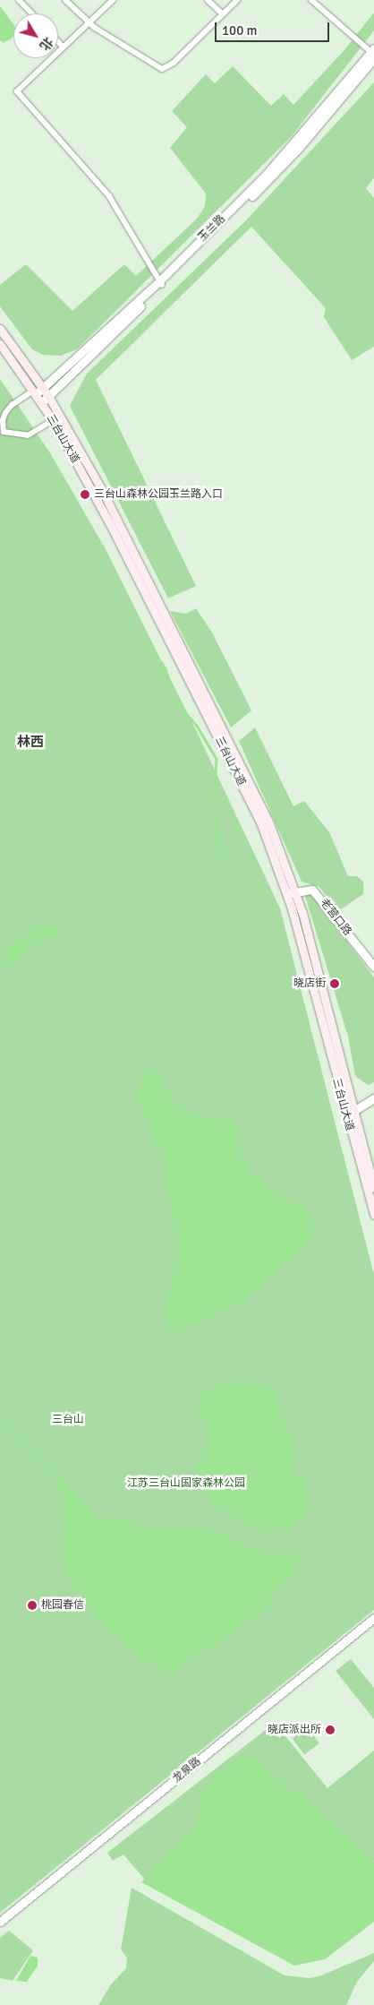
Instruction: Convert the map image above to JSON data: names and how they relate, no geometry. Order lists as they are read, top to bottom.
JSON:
{
  "streets": {
    "main road": ["三台山大道"],
    "street": ["玉兰路", "老营口路", "龙泉路"]
  },
  "crossings": [
    ["玉兰路", "三台山大道"],
    ["三台山大道", "老营口路"]
  ],
  "districts": ["林西"],
  "parks": ["三台山", "江苏三台山国家森林公园"],
  "places": [
    "三台山森林公园玉兰路入口",
    "晓店街",
    "桃园春信",
    "晓店派出所"
  ],
  "scale_bar": "100 m",
  "north": "bottom right"
}
